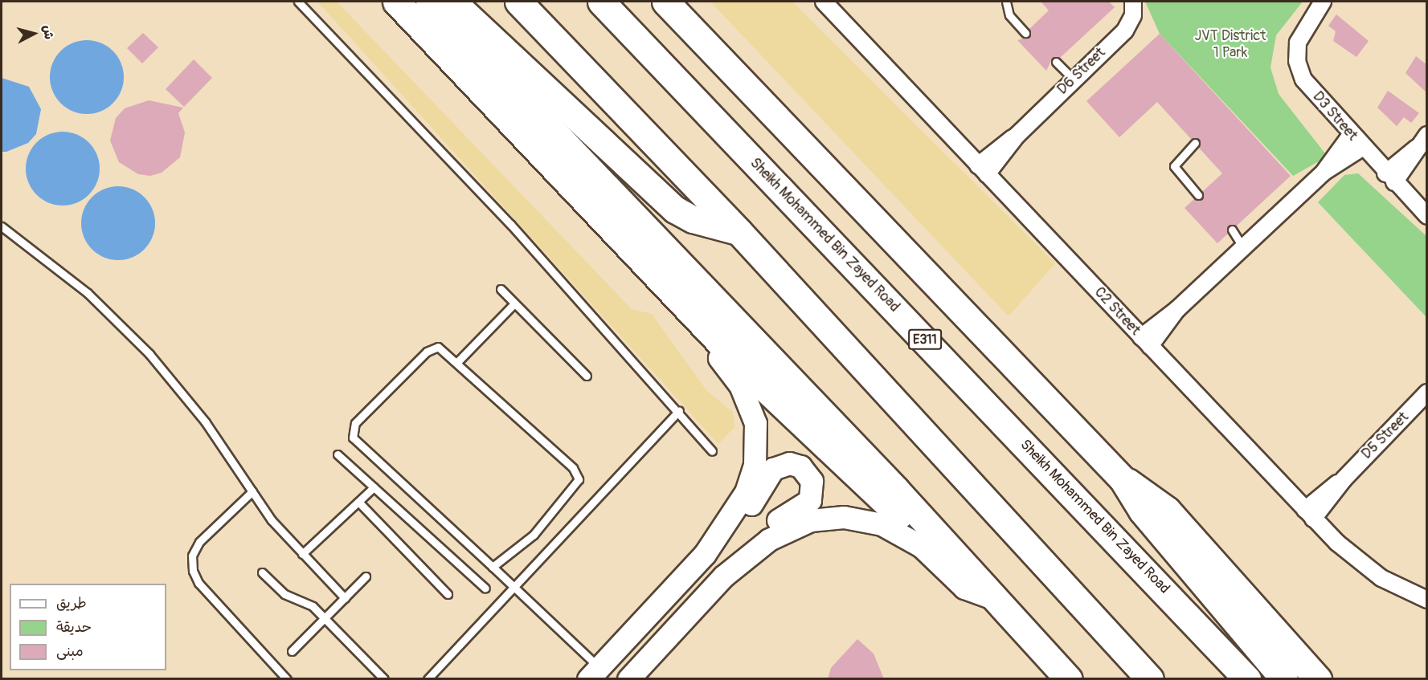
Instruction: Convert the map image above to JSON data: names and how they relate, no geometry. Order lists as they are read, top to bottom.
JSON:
{
  "streets": {
    "highway": ["Sheikh Mohammed Bin Zayed Road", "E311"],
    "street": [
      "D6 Street",
      "D3 Street",
      "C2 Street",
      "D5 Street"
    ]
  },
  "crossings": [
    ["D6 Street", "C2 Street"],
    ["C2 Street", "D5 Street"]
  ],
  "parks": ["JVT District 1 Park"],
  "legend": ["طريق", "حديقة", "مبنى"],
  "north": "right"
}
